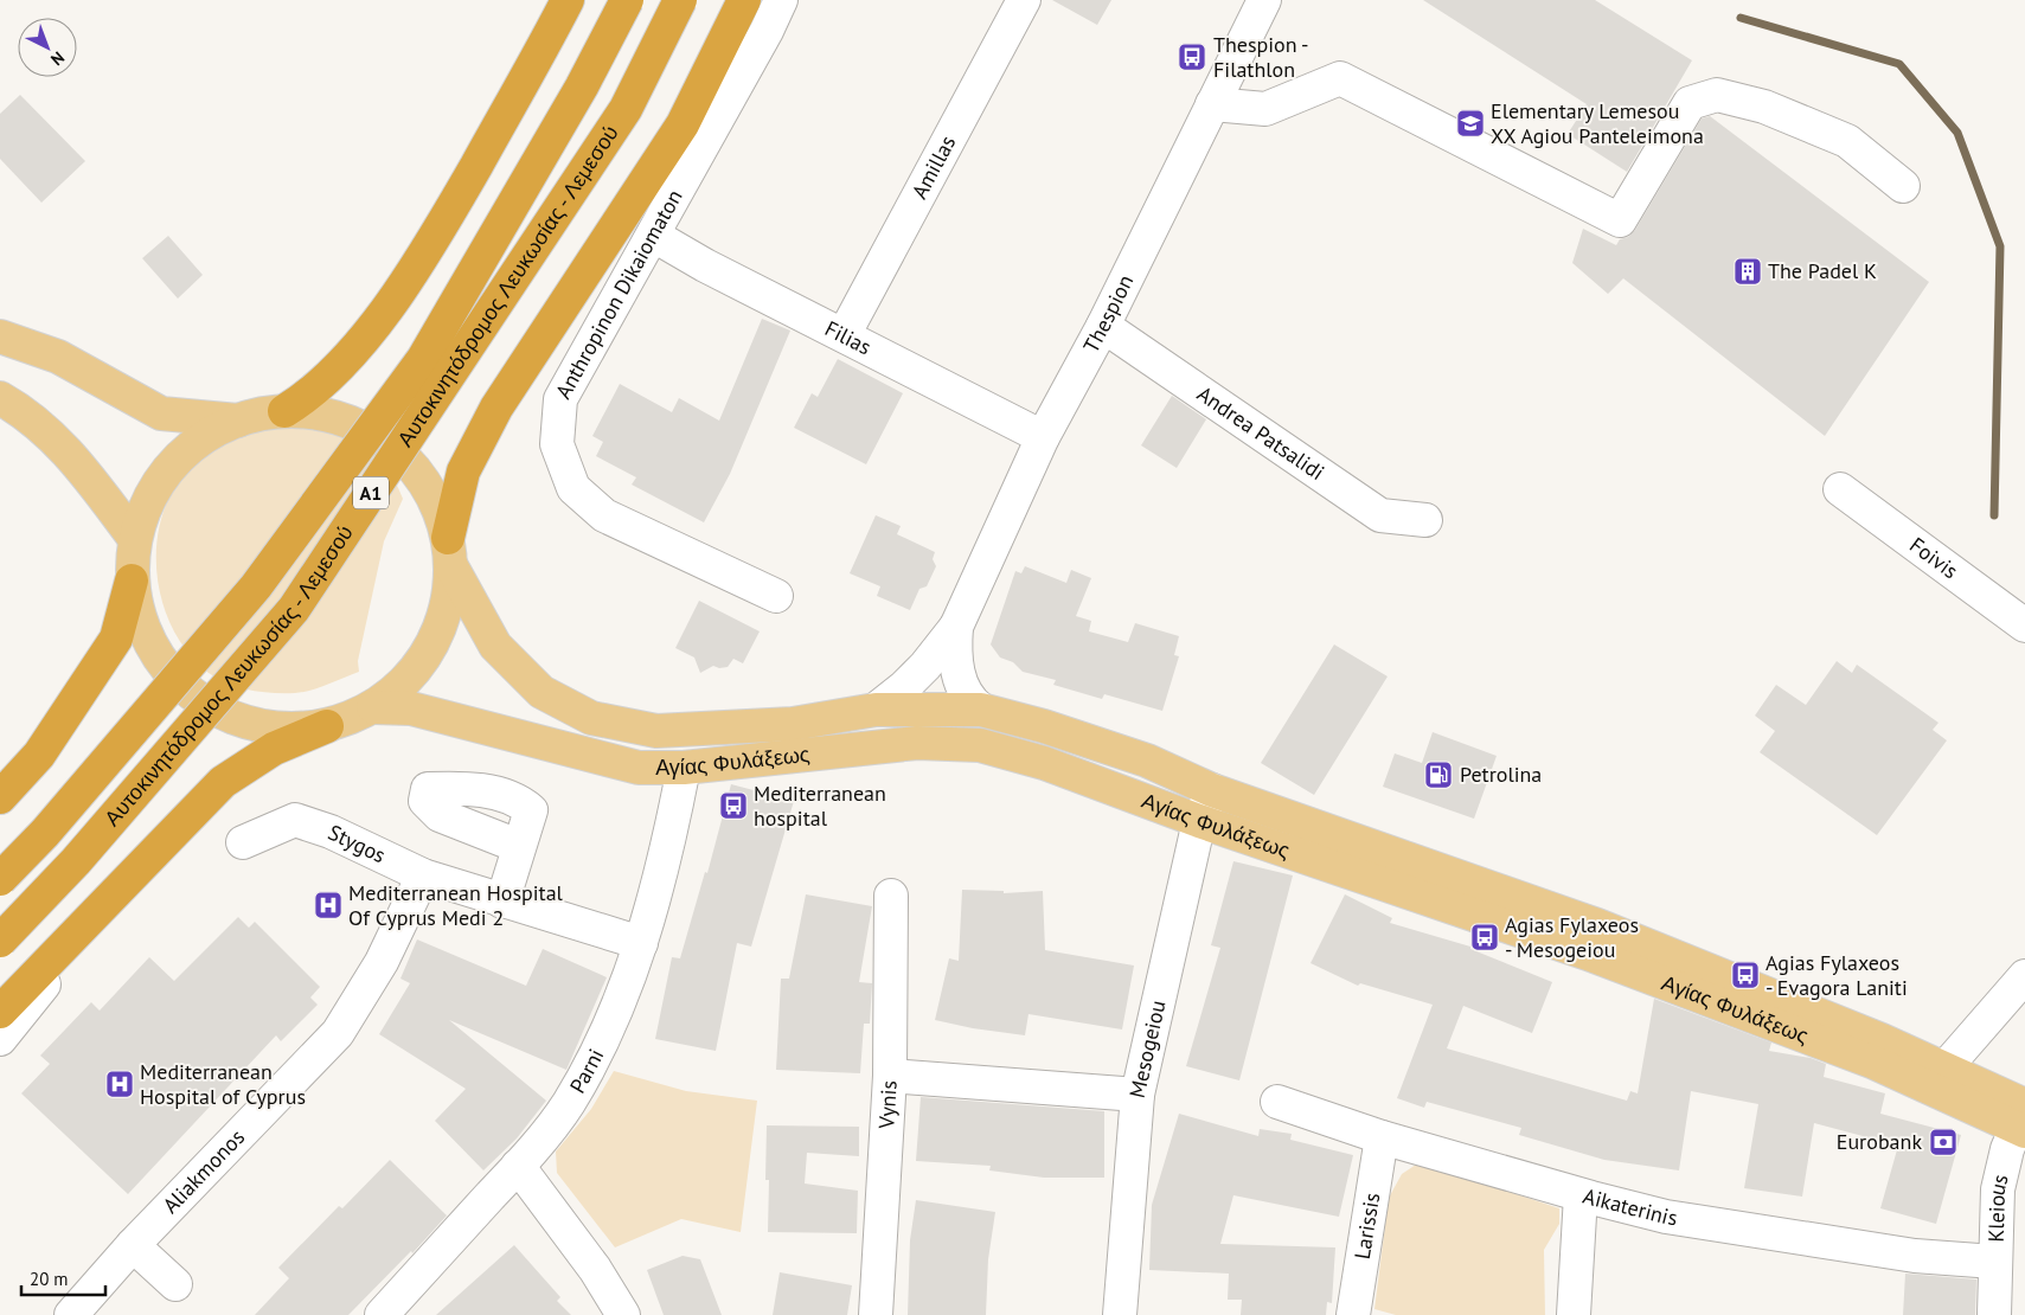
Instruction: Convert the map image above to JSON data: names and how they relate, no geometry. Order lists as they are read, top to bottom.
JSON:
{
  "streets": {
    "highway": ["Αυτοκινητόδρομος Λευκωσίας - Λεμεσού", "A1"],
    "main road": ["Αγίας Φυλάξεως"],
    "street": [
      "Amillas",
      "Anthropinon Dikaiomaton",
      "Thespion",
      "Filias",
      "Andrea Patsalidi",
      "Foivis",
      "Stygos",
      "Mesogeiou",
      "Parni",
      "Vynis",
      "Aliakmonos",
      "Aikaterinis",
      "Kleious",
      "Larissis"
    ]
  },
  "crossings": [
    ["Amillas", "Filias"],
    ["Anthropinon Dikaiomaton", "Filias"],
    ["Thespion", "Filias"],
    ["Thespion", "Andrea Patsalidi"],
    ["Thespion", "Αγίας Φυλάξεως"],
    ["Αγίας Φυλάξεως", "Mesogeiou"],
    ["Αγίας Φυλάξεως", "Parni"],
    ["Αγίας Φυλάξεως", "Kleious"],
    ["Stygos", "Parni"],
    ["Stygos", "Aliakmonos"],
    ["Aikaterinis", "Kleious"],
    ["Aikaterinis", "Larissis"]
  ],
  "places": {
    "bus stop": [
      "Thespion - Filathlon",
      "Mediterranean hospital",
      "Agias Fylaxeos - Mesogeiou",
      "Agias Fylaxeos - Evagora Laniti"
    ],
    "school or university": ["Elementary Lemesou XX Agiou Panteleimona"],
    "building": ["The Padel K"],
    "fuel station": ["Petrolina"],
    "hospital": ["Mediterranean Hospital Of Cyprus Medi 2", "Mediterranean Hospital of Cyprus"],
    "bank": ["Eurobank"]
  },
  "scale_bar": "20 m",
  "north": "bottom right"
}
